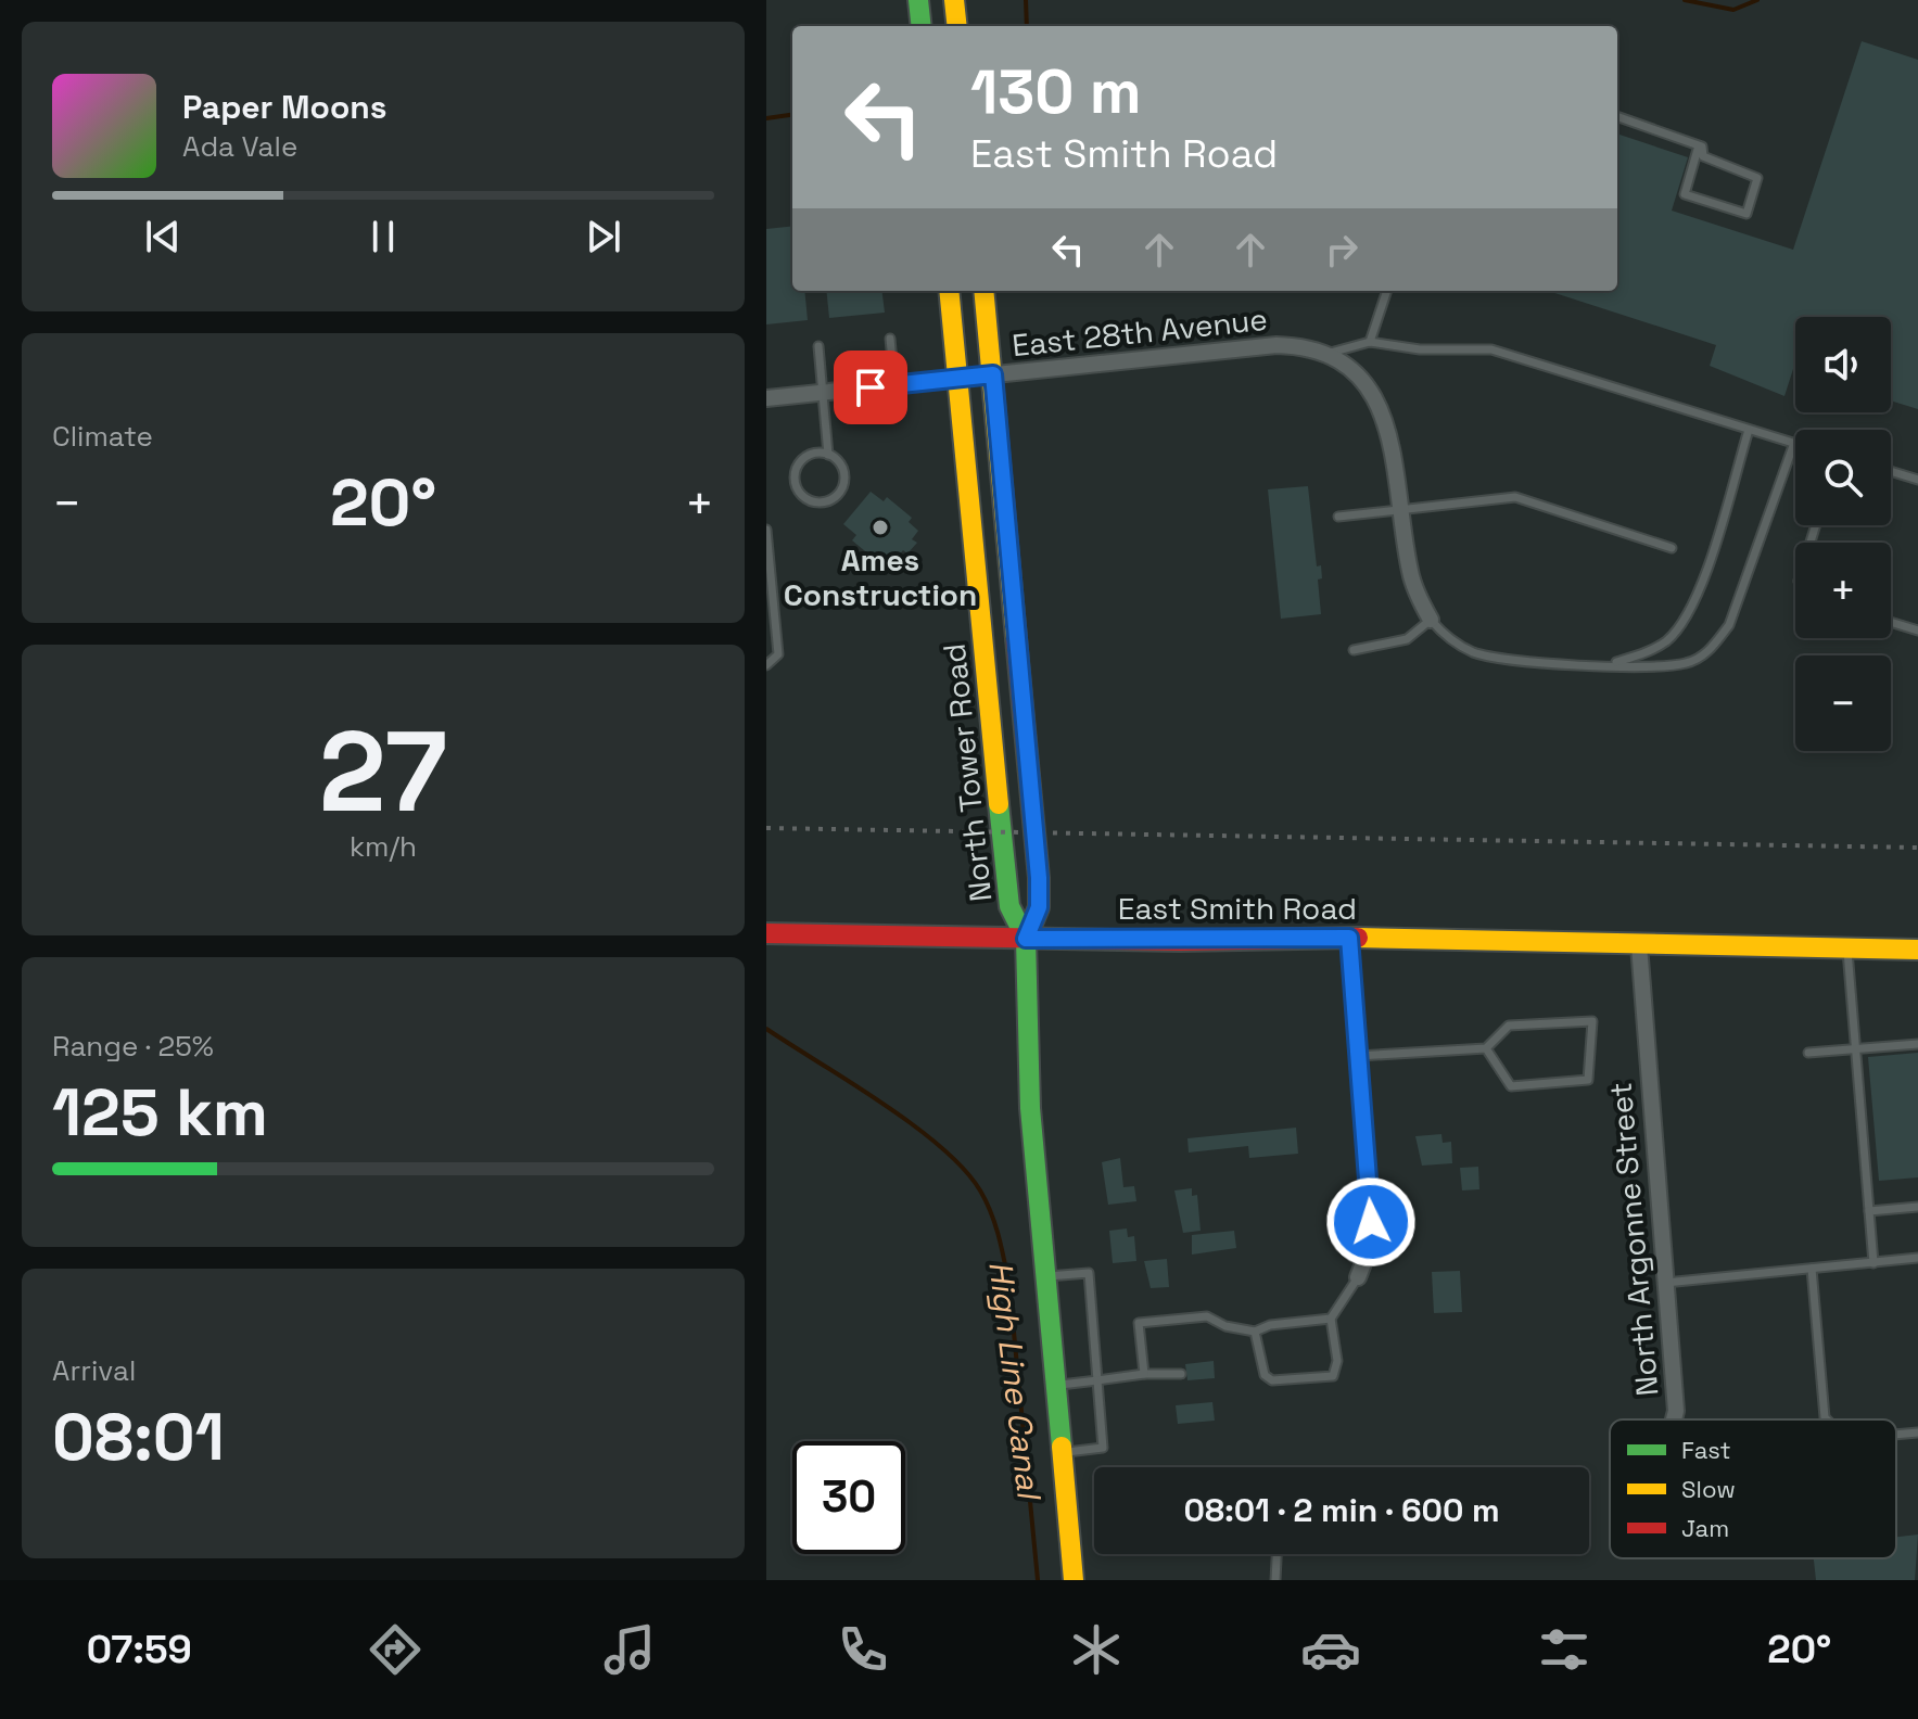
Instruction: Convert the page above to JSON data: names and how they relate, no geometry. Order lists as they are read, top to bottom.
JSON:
{
  "streets": {
    "main road": ["North Tower Road", "East Smith Road"],
    "street": ["East 28th Avenue", "North Argonne Street"]
  },
  "crossings": [
    ["East 28th Avenue", "North Tower Road"],
    ["North Tower Road", "East Smith Road"],
    ["East Smith Road", "North Argonne Street"]
  ],
  "water": ["High Line Canal"],
  "places": ["Ames Construction"],
  "legend": ["Fast", "Slow", "Jam"],
  "page": {
    "turn": ["130 m", "East Smith Road"],
    "song": ["Paper Moons", "Ada Vale"],
    "map_buttons": ["+", "−"],
    "tile": [
      "Climate",
      ["27", "km/h"],
      ["Range · 25%", "125 km"],
      ["Arrival", "08:01"]
    ],
    "heat": ["−", "20°", "+"],
    "limit": "30",
    "trip": "08:01 · 2 min · 600 m",
    "tabs": ["07:59", "20°"]
  }
}
